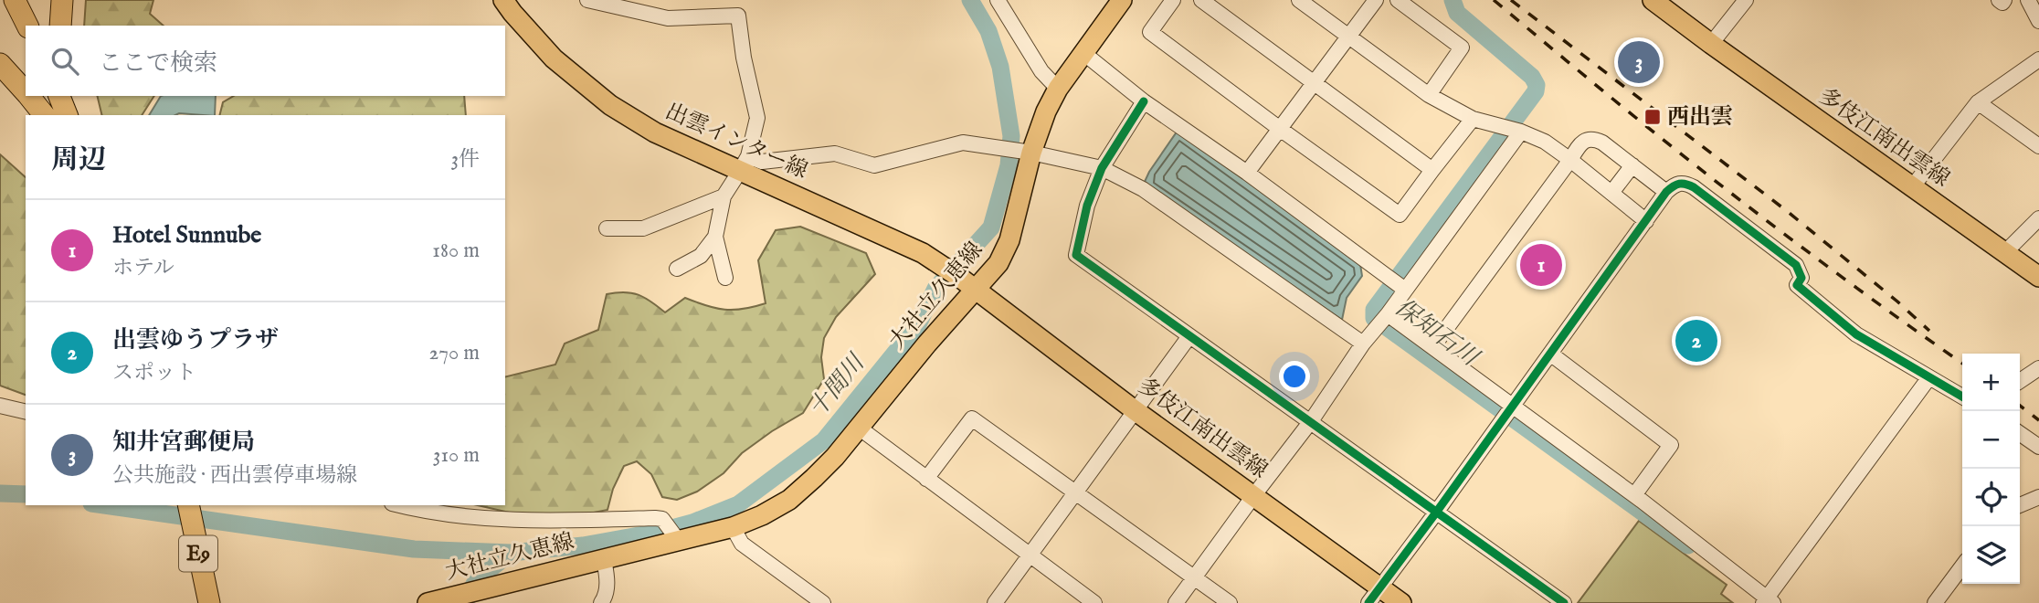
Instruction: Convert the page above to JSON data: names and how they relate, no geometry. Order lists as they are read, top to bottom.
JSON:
{
  "streets": {
    "highway": ["E9"],
    "main road": ["多伎江南出雲線", "出雲インター線", "大社立久恵線"]
  },
  "crossings": [
    ["多伎江南出雲線", "出雲インター線"],
    ["多伎江南出雲線", "大社立久恵線"],
    ["出雲インター線", "大社立久恵線"]
  ],
  "water": ["保知石川", "十間川"],
  "places": {
    "transit": ["西出雲"]
  },
  "page": {
    "search": "ここで検索",
    "pins": ["3", "1", "2"],
    "heading": ["周辺", "3件"],
    "list": [
      {
        "mark": "1",
        "name": "Hotel Sunnube",
        "note": "ホテル",
        "value": "180 m"
      },
      {
        "mark": "2",
        "name": "出雲ゆうプラザ",
        "note": "スポット",
        "value": "270 m"
      },
      {
        "mark": "3",
        "name": "知井宮郵便局",
        "note": "公共施設 · 西出雲停車場線",
        "value": "310 m"
      }
    ],
    "map_buttons": ["+", "−"]
  }
}
